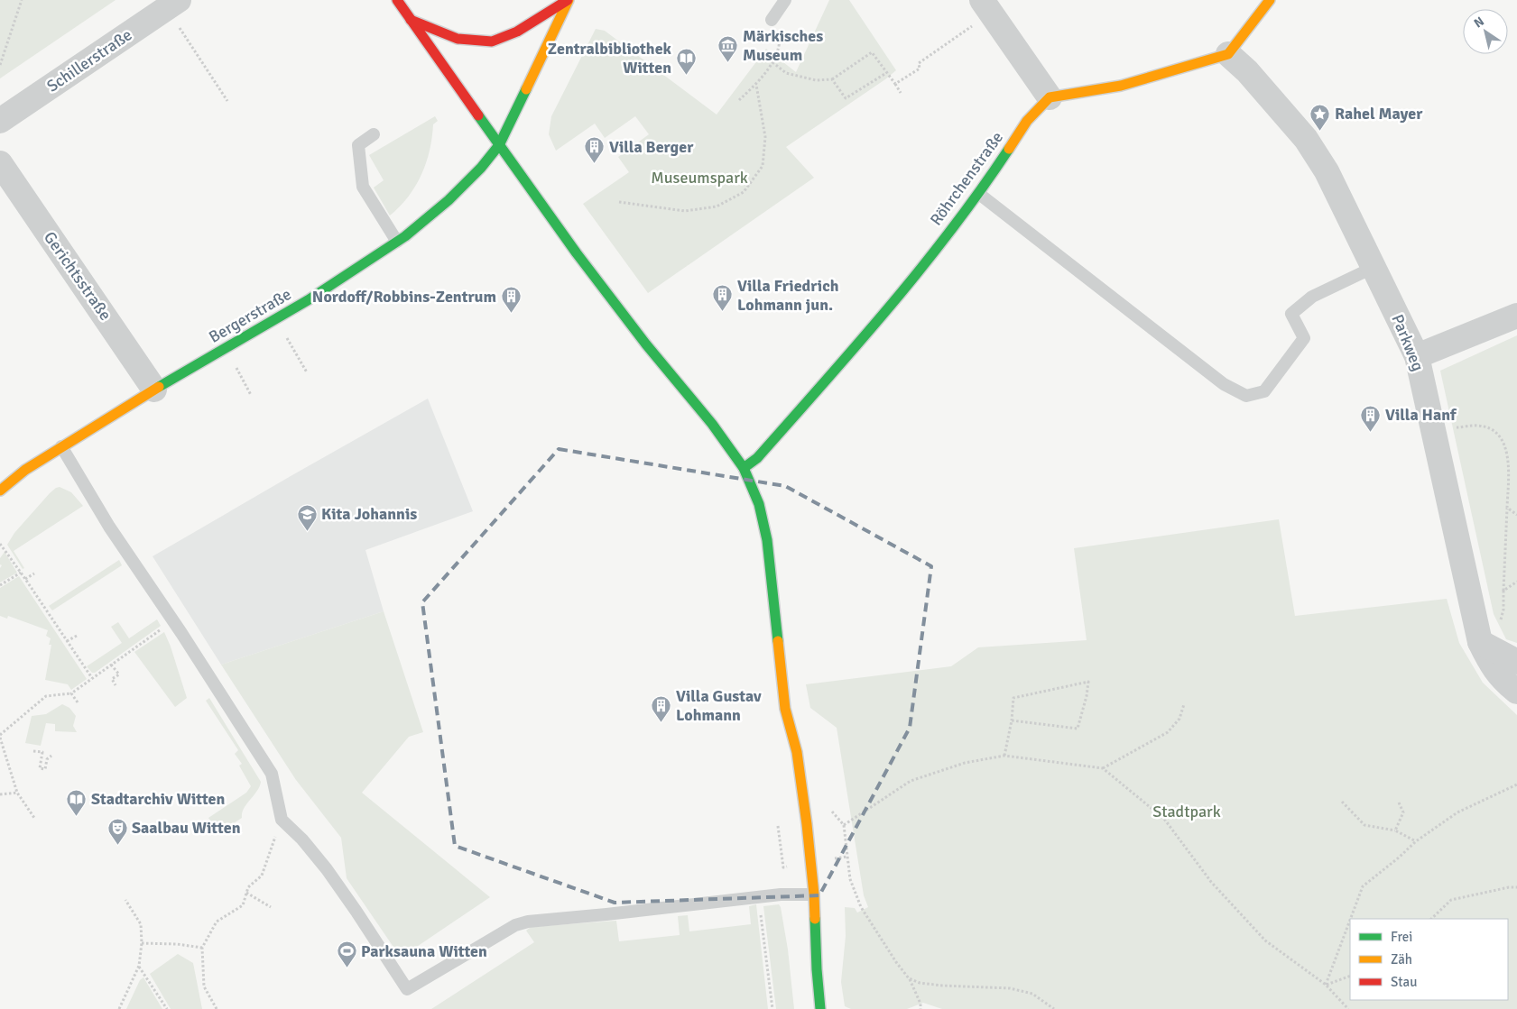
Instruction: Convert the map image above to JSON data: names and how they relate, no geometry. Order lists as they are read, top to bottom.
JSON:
{
  "streets": {
    "main road": ["Röhrchenstraße", "Bergerstraße"],
    "street": ["Schillerstraße", "Gerichtsstraße", "Parkweg"]
  },
  "crossings": [
    ["Gerichtsstraße", "Bergerstraße"]
  ],
  "parks": ["Museumspark", "Stadtpark"],
  "places": {
    "museum": ["Märkisches Museum"],
    "library": ["Zentralbibliothek Witten", "Stadtarchiv Witten"],
    "place": ["Rahel Mayer"],
    "building": [
      "Villa Berger",
      "Villa Friedrich Lohmann jun.",
      "Nordoff/Robbins-Zentrum",
      "Villa Hanf",
      "Villa Gustav Lohmann"
    ],
    "school or university": ["Kita Johannis"],
    "theatre": ["Saalbau Witten"],
    "sports": ["Parksauna Witten"]
  },
  "legend": ["Frei", "Zäh", "Stau"],
  "north": "top left"
}
